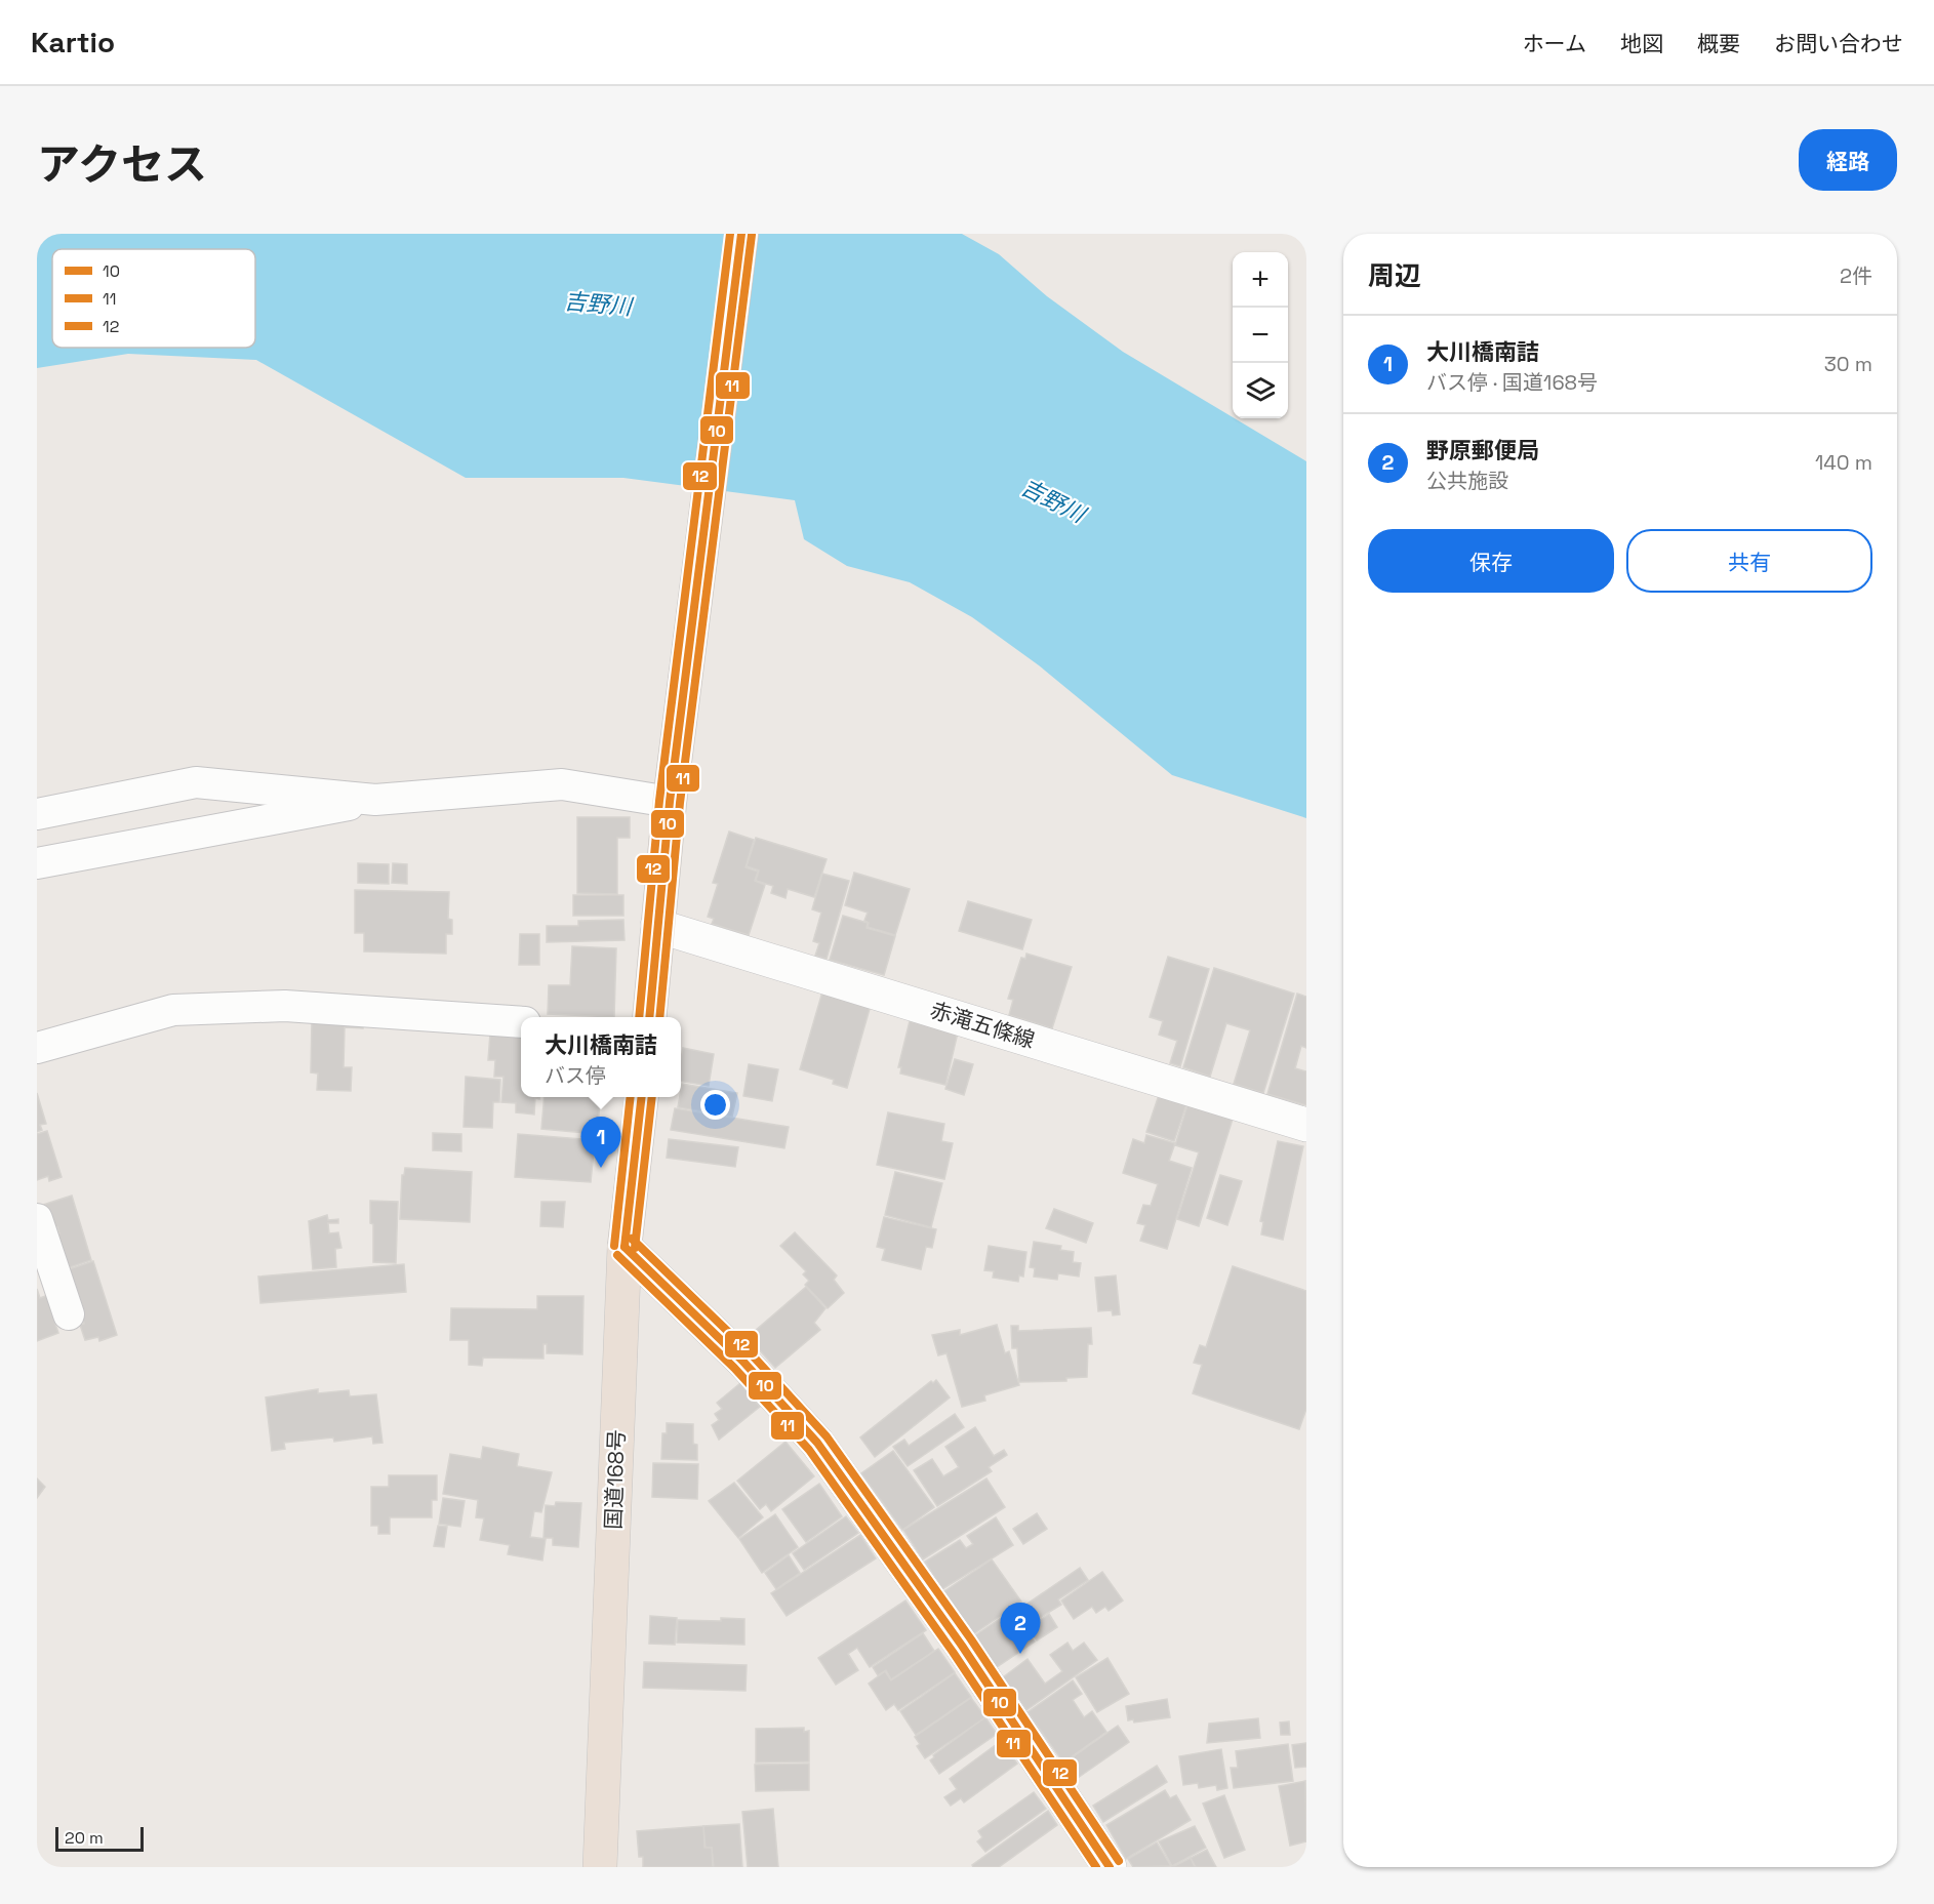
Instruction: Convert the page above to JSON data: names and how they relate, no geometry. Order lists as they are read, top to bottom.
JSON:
{
  "streets": {
    "highway": ["国道168号"],
    "street": ["赤滝五條線"]
  },
  "water": ["吉野川"],
  "lines": ["transit line 10", "transit line 12", "transit line 11"],
  "legend": ["10", "11", "12"],
  "scale_bar": "20 m",
  "page": {
    "header": "Kartio",
    "nav": [
      "ホーム",
      "地図",
      "概要",
      "お問い合わせ"
    ],
    "title": "アクセス",
    "buttons": [
      "経路",
      ["保存", "共有"]
    ],
    "heading": ["周辺", "2件"],
    "map_buttons": ["+", "−"],
    "list": [
      {
        "mark": "1",
        "name": "大川橋南詰",
        "note": "バス停 · 国道168号",
        "value": "30 m"
      },
      {
        "mark": "2",
        "name": "野原郵便局",
        "note": "公共施設",
        "value": "140 m"
      }
    ],
    "popup": ["大川橋南詰", "バス停"],
    "pins": ["1", "2"],
    "scale": "20 m"
  }
}
